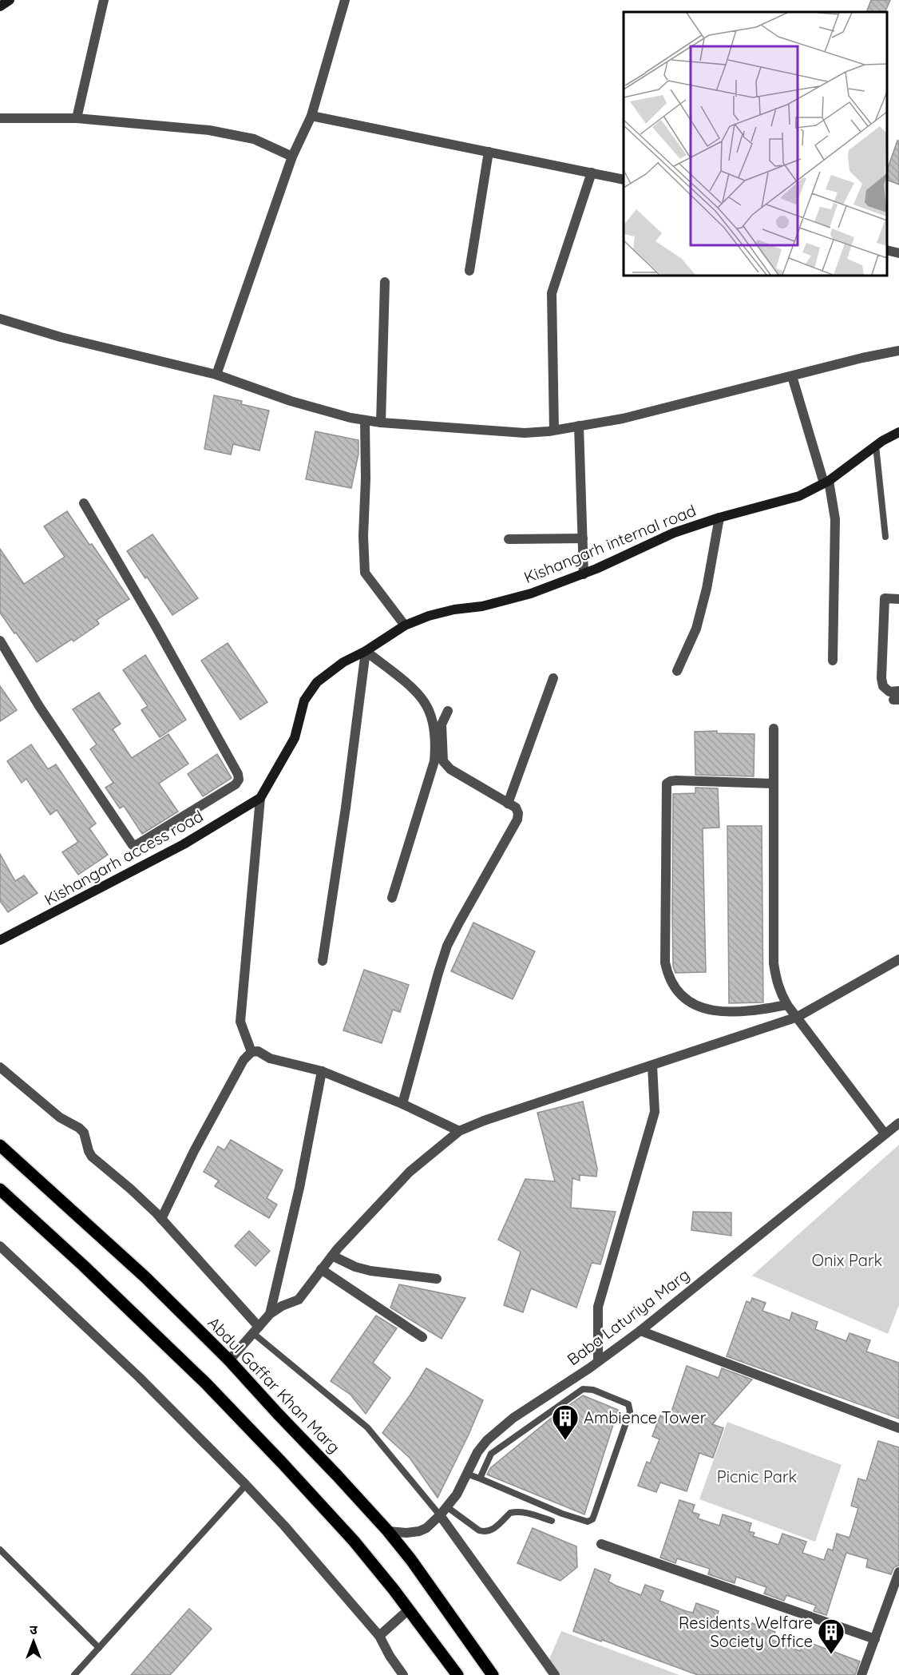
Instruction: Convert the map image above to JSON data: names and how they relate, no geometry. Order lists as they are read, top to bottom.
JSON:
{
  "streets": {
    "main road": ["Abdul Gaffar Khan Marg"],
    "street": ["Kishangarh internal road", "Kishangarh access road", "Baba Laturiya Marg"]
  },
  "crossings": [
    ["Kishangarh internal road", "Kishangarh access road"],
    ["Baba Laturiya Marg", "Abdul Gaffar Khan Marg"]
  ],
  "parks": ["Onix Park", "Picnic Park"],
  "places": {
    "building": ["Ambience Tower", "Residents Welfare Society Office"]
  },
  "north": "top"
}
